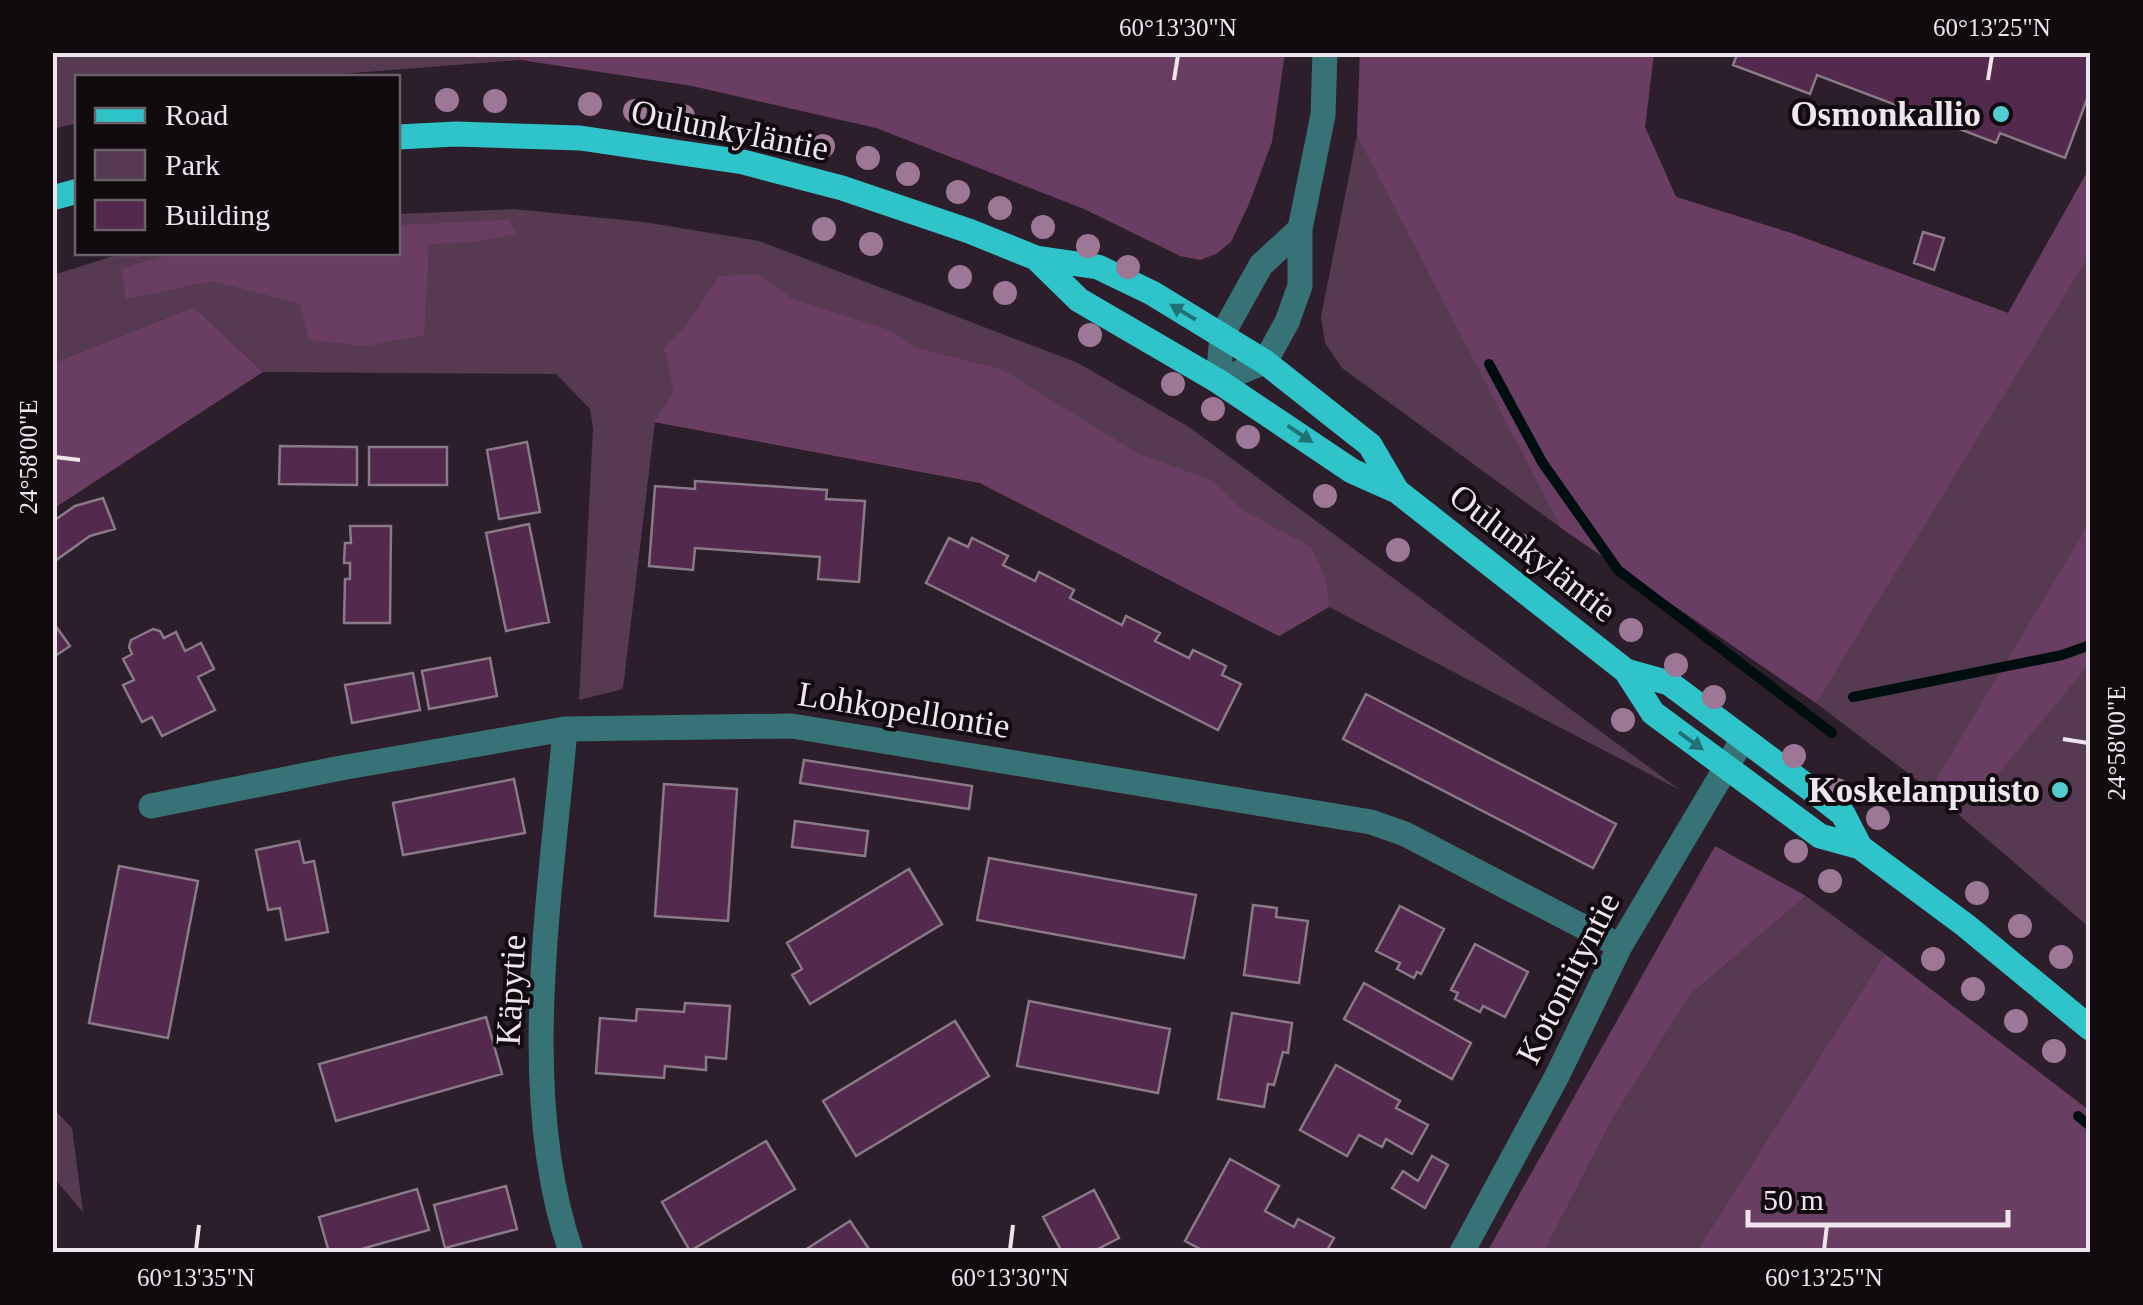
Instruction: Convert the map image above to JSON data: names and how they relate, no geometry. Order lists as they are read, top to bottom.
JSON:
{
  "streets": {
    "main road": ["Oulunkyläntie"],
    "street": ["Lohkopellontie", "Kotoniityntie", "Käpytie"]
  },
  "crossings": [
    ["Oulunkyläntie", "Kotoniityntie"],
    ["Lohkopellontie", "Kotoniityntie"],
    ["Lohkopellontie", "Käpytie"]
  ],
  "places": ["Osmonkallio", "Koskelanpuisto"],
  "legend": ["Road", "Park", "Building"],
  "scale_bar": "50 m",
  "coordinates": [
    "60°13'30\"N",
    "60°13'25\"N",
    "24°58'00\"E",
    "60°13'35\"N"
  ]
}
